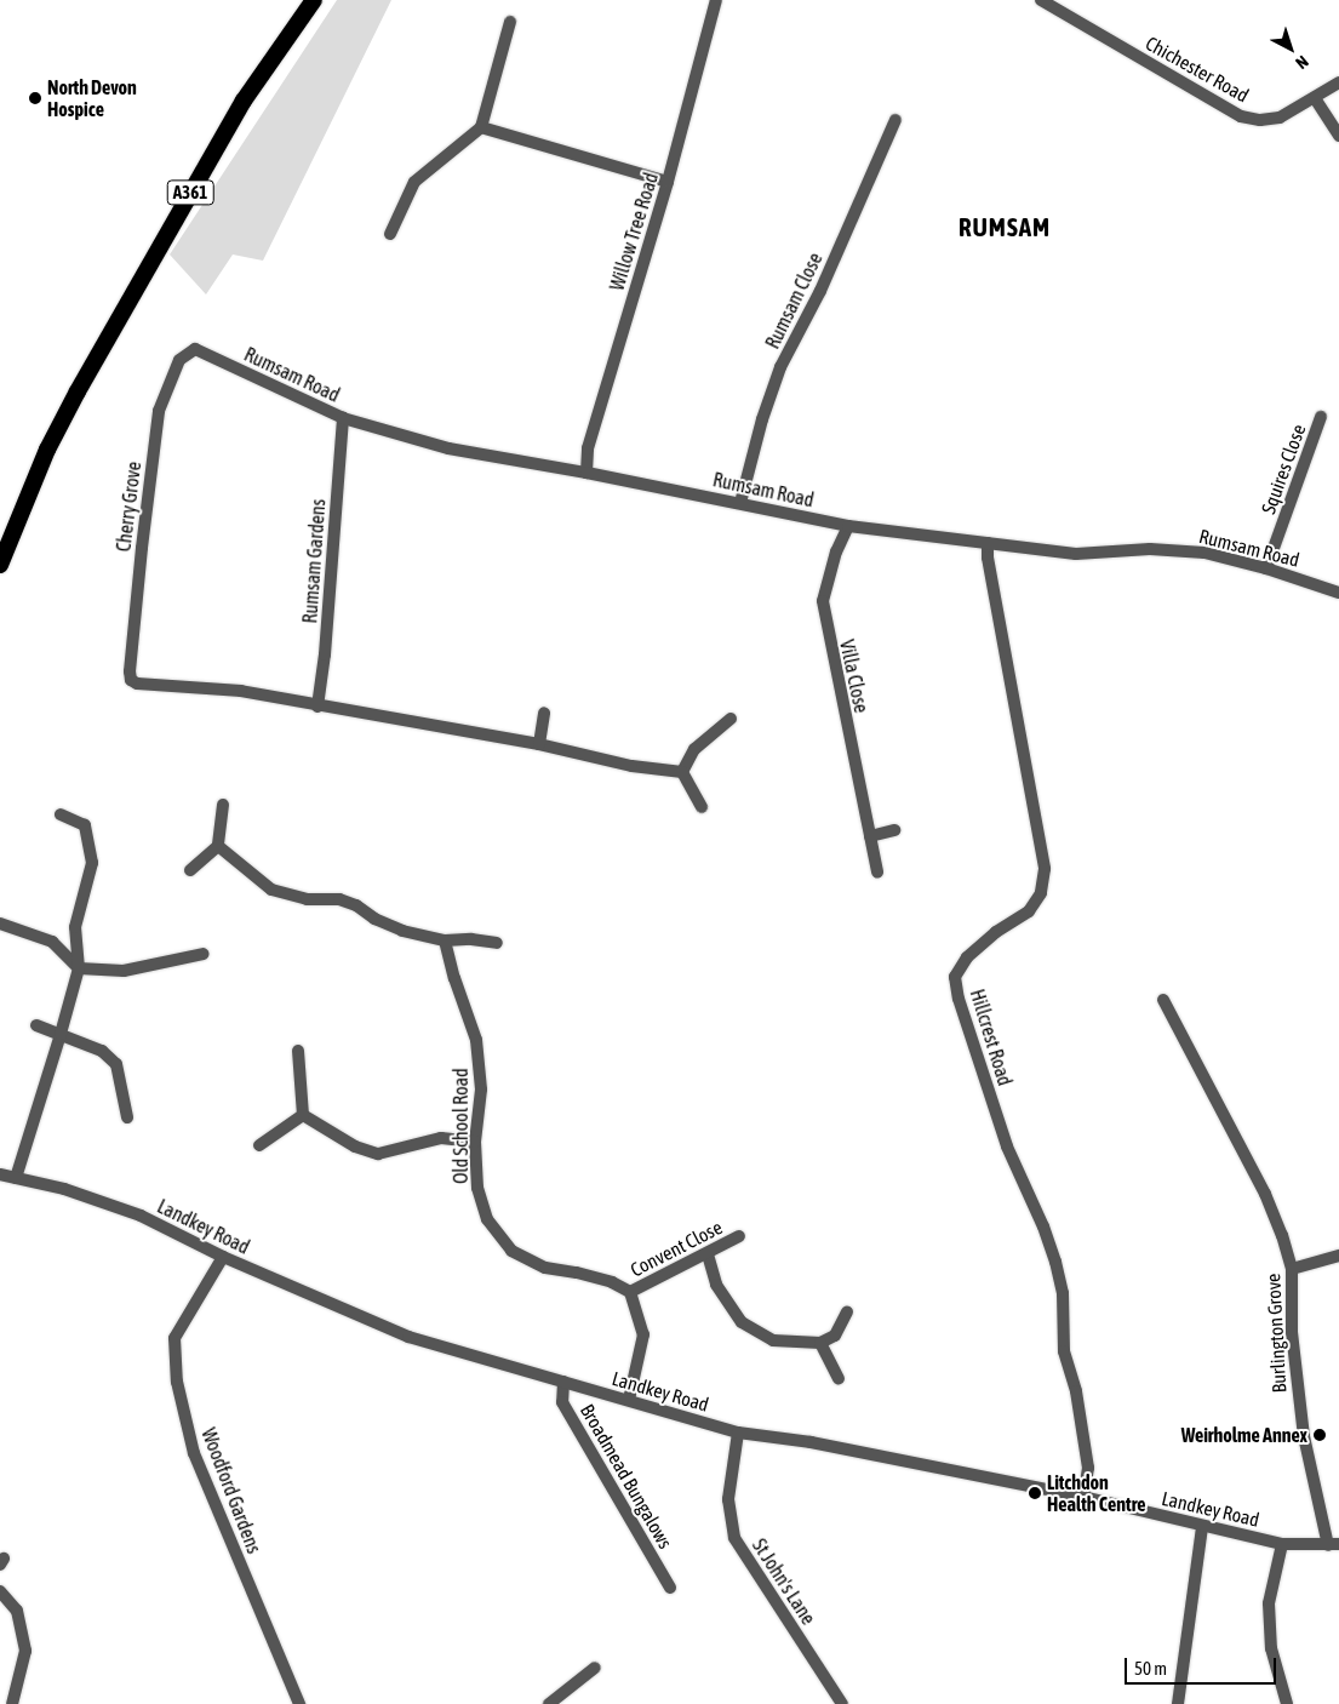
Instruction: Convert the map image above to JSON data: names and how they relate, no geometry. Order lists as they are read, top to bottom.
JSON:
{
  "streets": {
    "highway": ["A361"],
    "street": [
      "Chichester Road",
      "Willow Tree Road",
      "Rumsam Close",
      "Rumsam Road",
      "Squires Close",
      "Cherry Grove",
      "Rumsam Gardens",
      "Villa Close",
      "Hillcrest Road",
      "Old School Road",
      "Landkey Road",
      "Convent Close",
      "Burlington Grove",
      "Broadmead Bungalows",
      "Woodford Gardens",
      "St John's Lane"
    ]
  },
  "crossings": [
    ["Willow Tree Road", "Rumsam Road"],
    ["Rumsam Close", "Rumsam Road"],
    ["Rumsam Road", "Squires Close"],
    ["Rumsam Road", "Cherry Grove"],
    ["Rumsam Road", "Rumsam Gardens"],
    ["Rumsam Road", "Villa Close"],
    ["Rumsam Road", "Hillcrest Road"],
    ["Cherry Grove", "Rumsam Gardens"],
    ["Hillcrest Road", "Landkey Road"],
    ["Old School Road", "Convent Close"],
    ["Landkey Road", "Burlington Grove"],
    ["Landkey Road", "Broadmead Bungalows"],
    ["Landkey Road", "Woodford Gardens"],
    ["Landkey Road", "St John's Lane"]
  ],
  "districts": ["RUMSAM"],
  "places": ["North Devon Hospice", "Weirholme Annex", "Litchdon Health Centre"],
  "scale_bar": "50 m",
  "north": "bottom right"
}
